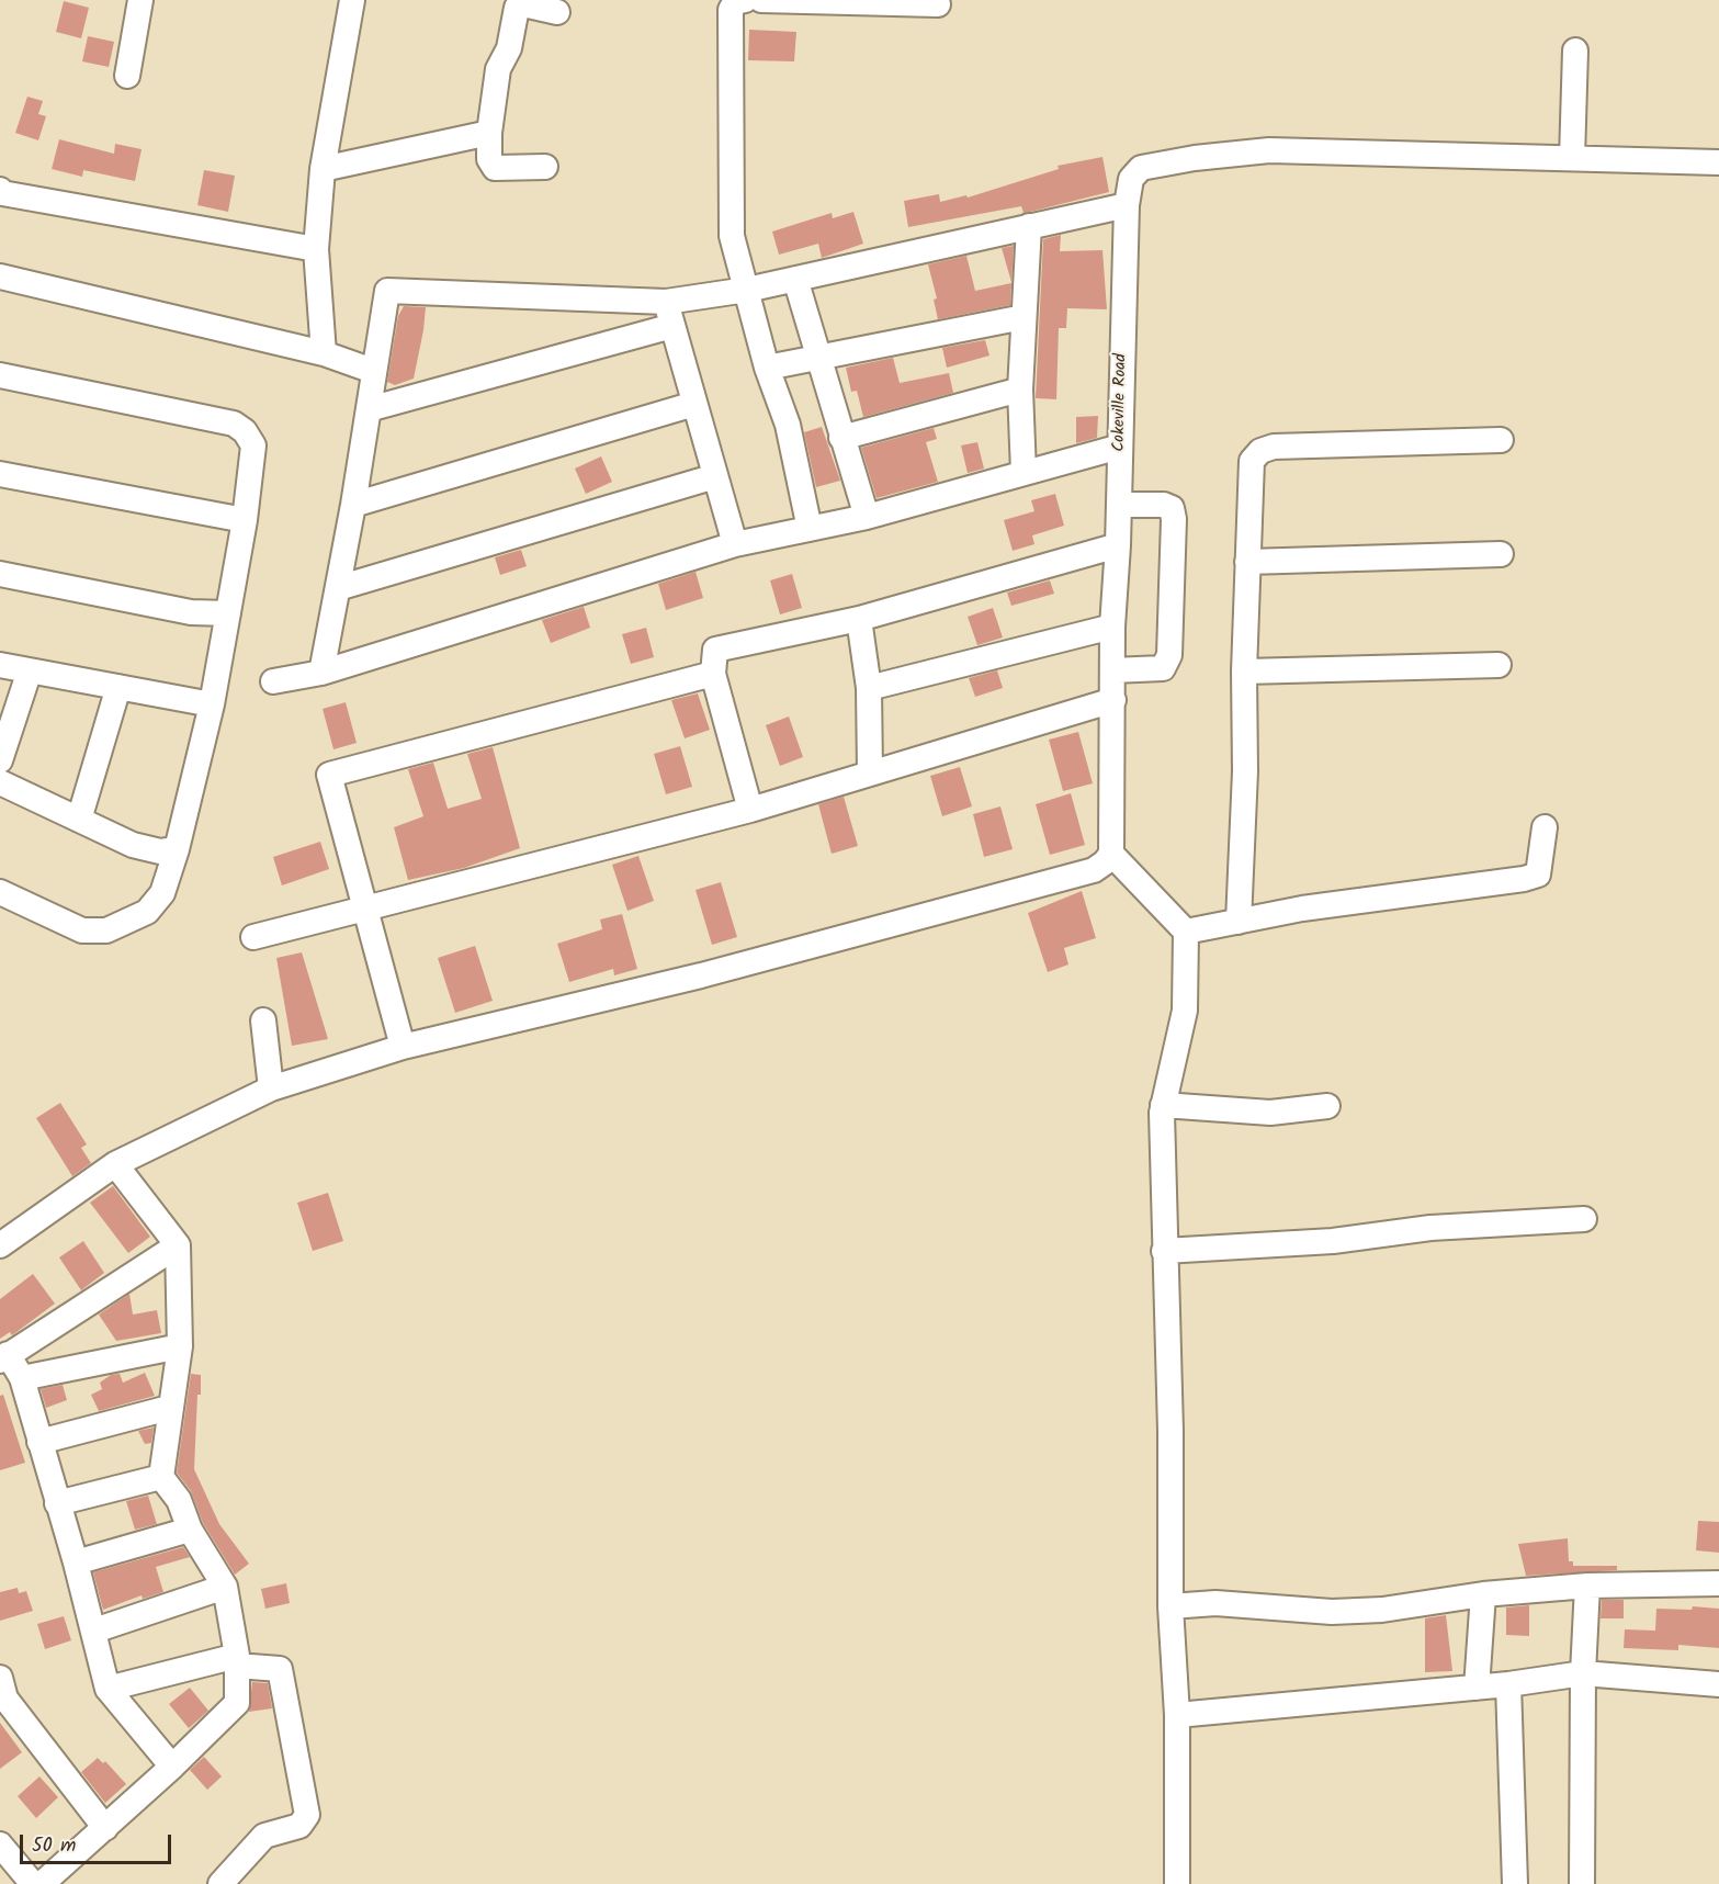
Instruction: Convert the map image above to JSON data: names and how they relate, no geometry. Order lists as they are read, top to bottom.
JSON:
{
  "streets": {
    "street": ["Cokeville Road"]
  },
  "scale_bar": "50 m"
}
